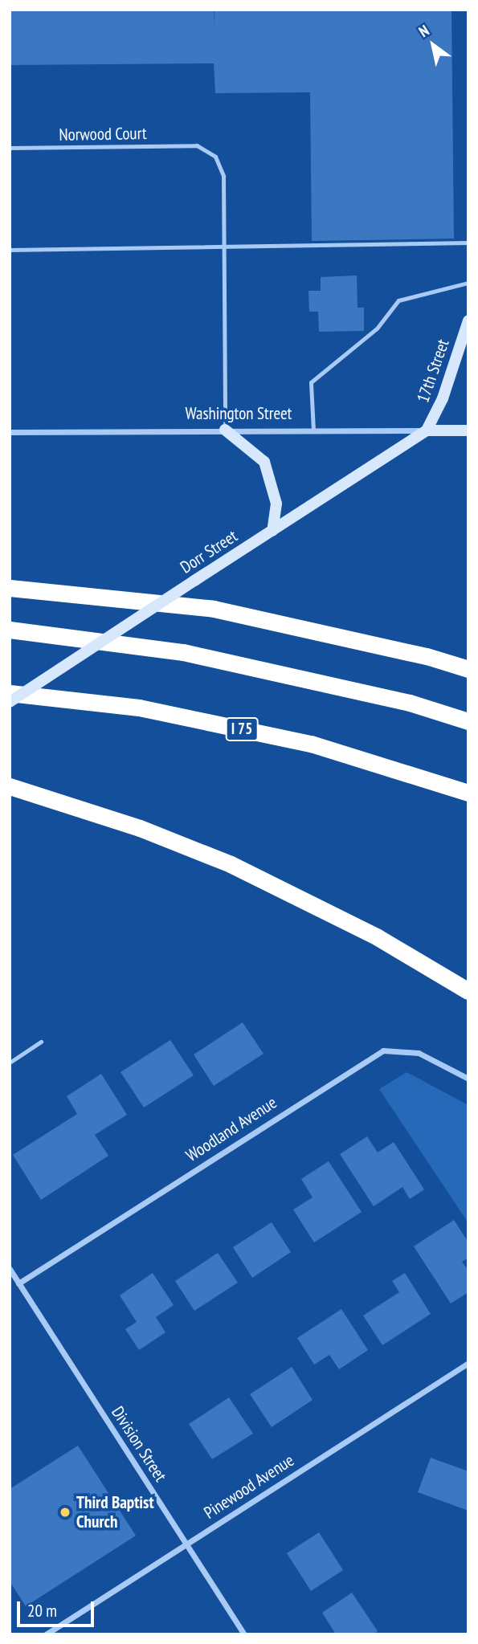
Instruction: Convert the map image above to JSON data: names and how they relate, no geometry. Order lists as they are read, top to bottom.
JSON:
{
  "streets": {
    "highway": ["I 75"],
    "main road": ["17th Street", "Washington Street", "Dorr Street"],
    "street": ["Woodland Avenue", "Division Street", "Pinewood Avenue"],
    "lane": ["Norwood Court"]
  },
  "crossings": [
    ["17th Street", "Washington Street"],
    ["17th Street", "Dorr Street"],
    ["Washington Street", "Dorr Street"],
    ["Woodland Avenue", "Division Street"],
    ["Division Street", "Pinewood Avenue"]
  ],
  "places": ["Third Baptist Church"],
  "scale_bar": "20 m",
  "north": "top left"
}
